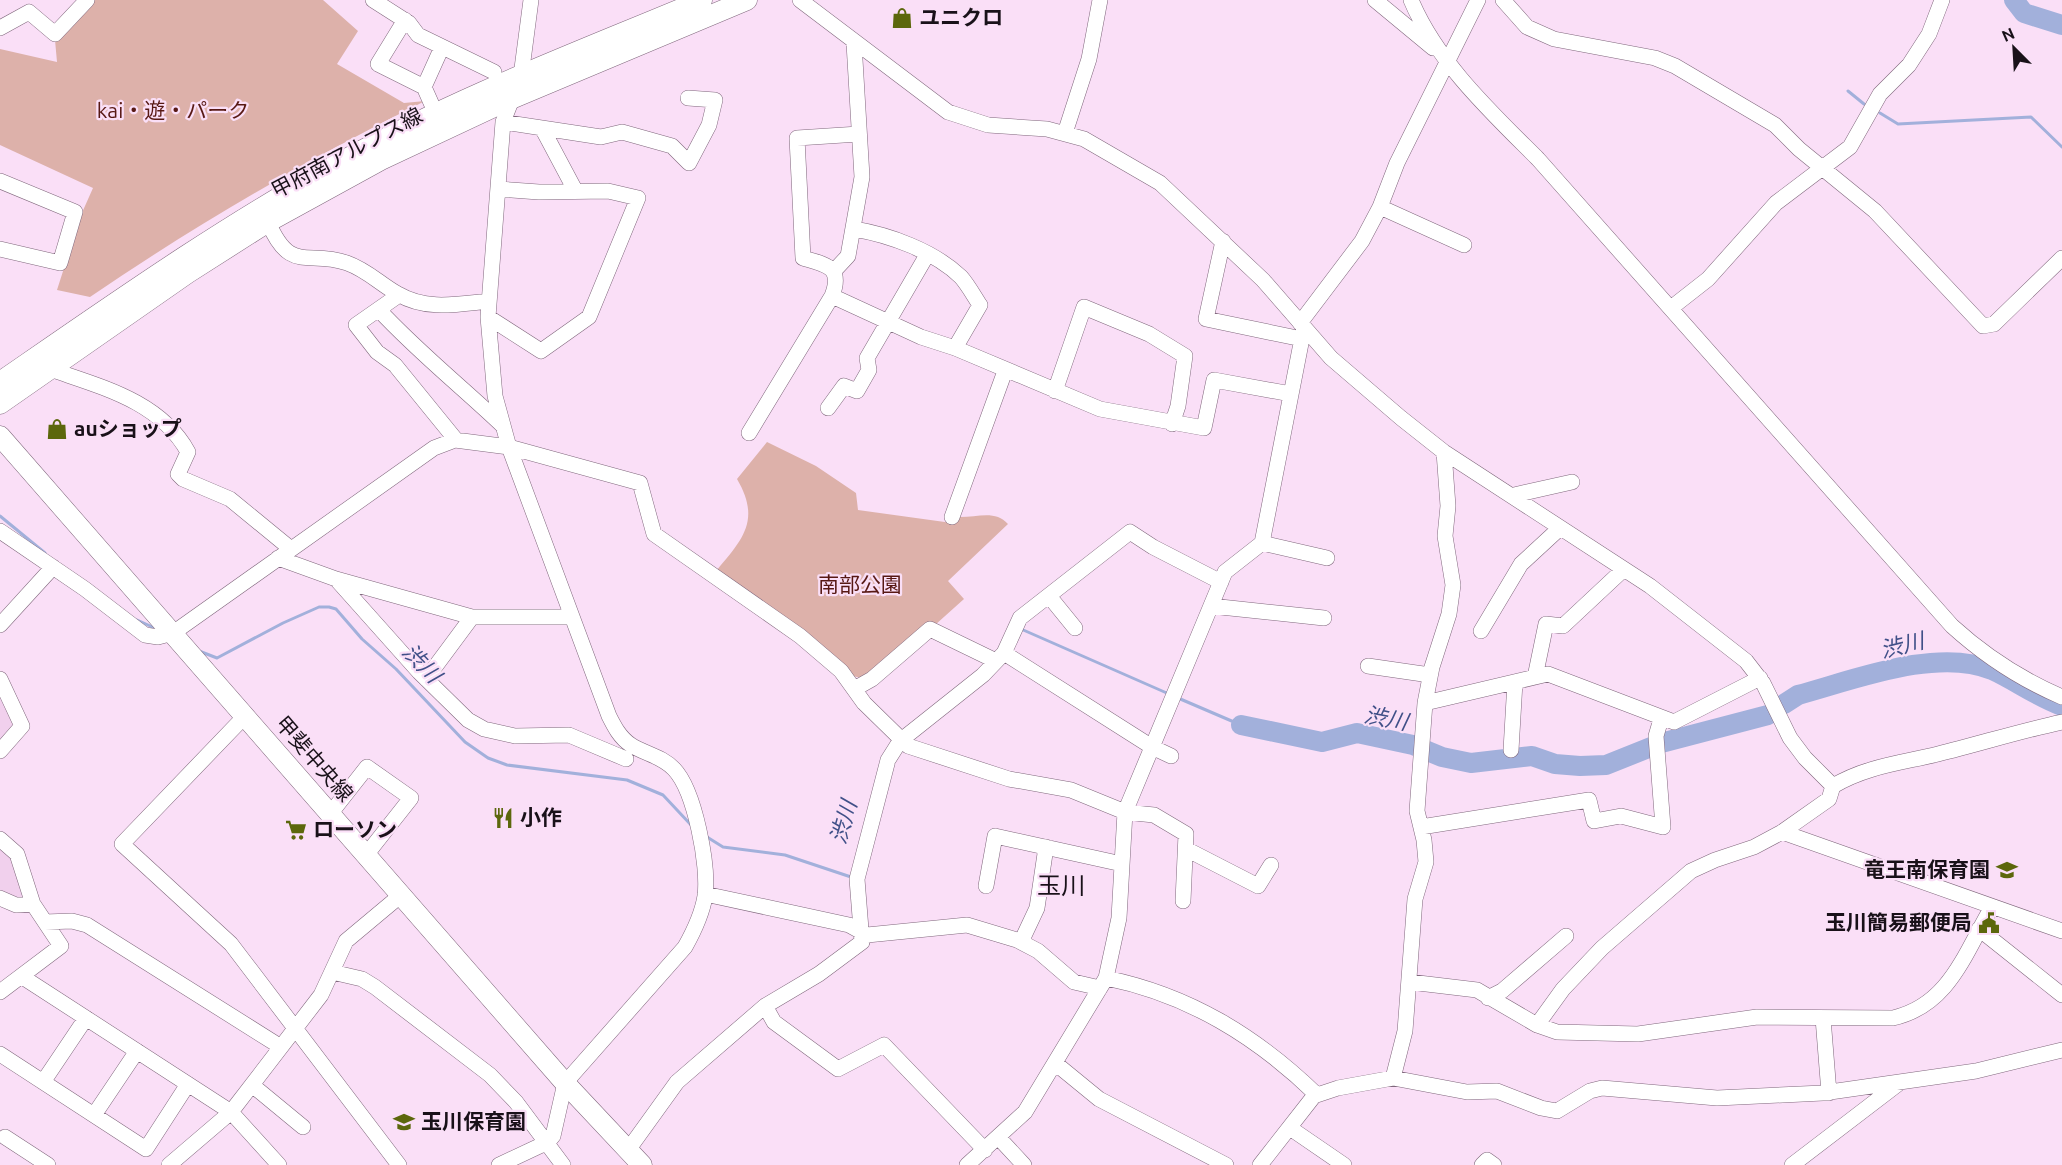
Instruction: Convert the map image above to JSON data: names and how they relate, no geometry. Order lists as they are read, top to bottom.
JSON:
{
  "streets": {
    "main road": ["甲府南アルプス線", "甲斐中央線"]
  },
  "districts": ["玉川"],
  "water": ["渋川"],
  "parks": ["kai・遊・パーク", "南部公園"],
  "places": {
    "shop": ["ユニクロ", "auショップ"],
    "restaurant": ["小作"],
    "supermarket": ["ローソン"],
    "school or university": ["竜王南保育園", "玉川保育園"],
    "public building": ["玉川簡易郵便局"]
  },
  "north": "top left"
}
